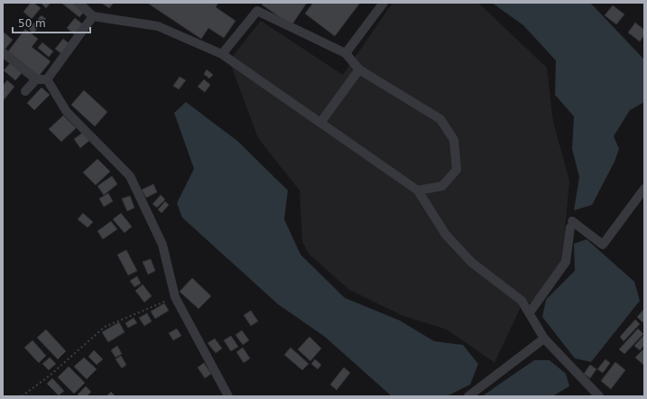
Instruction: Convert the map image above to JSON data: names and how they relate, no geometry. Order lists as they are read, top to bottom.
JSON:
{
  "scale_bar": "50 m"
}
